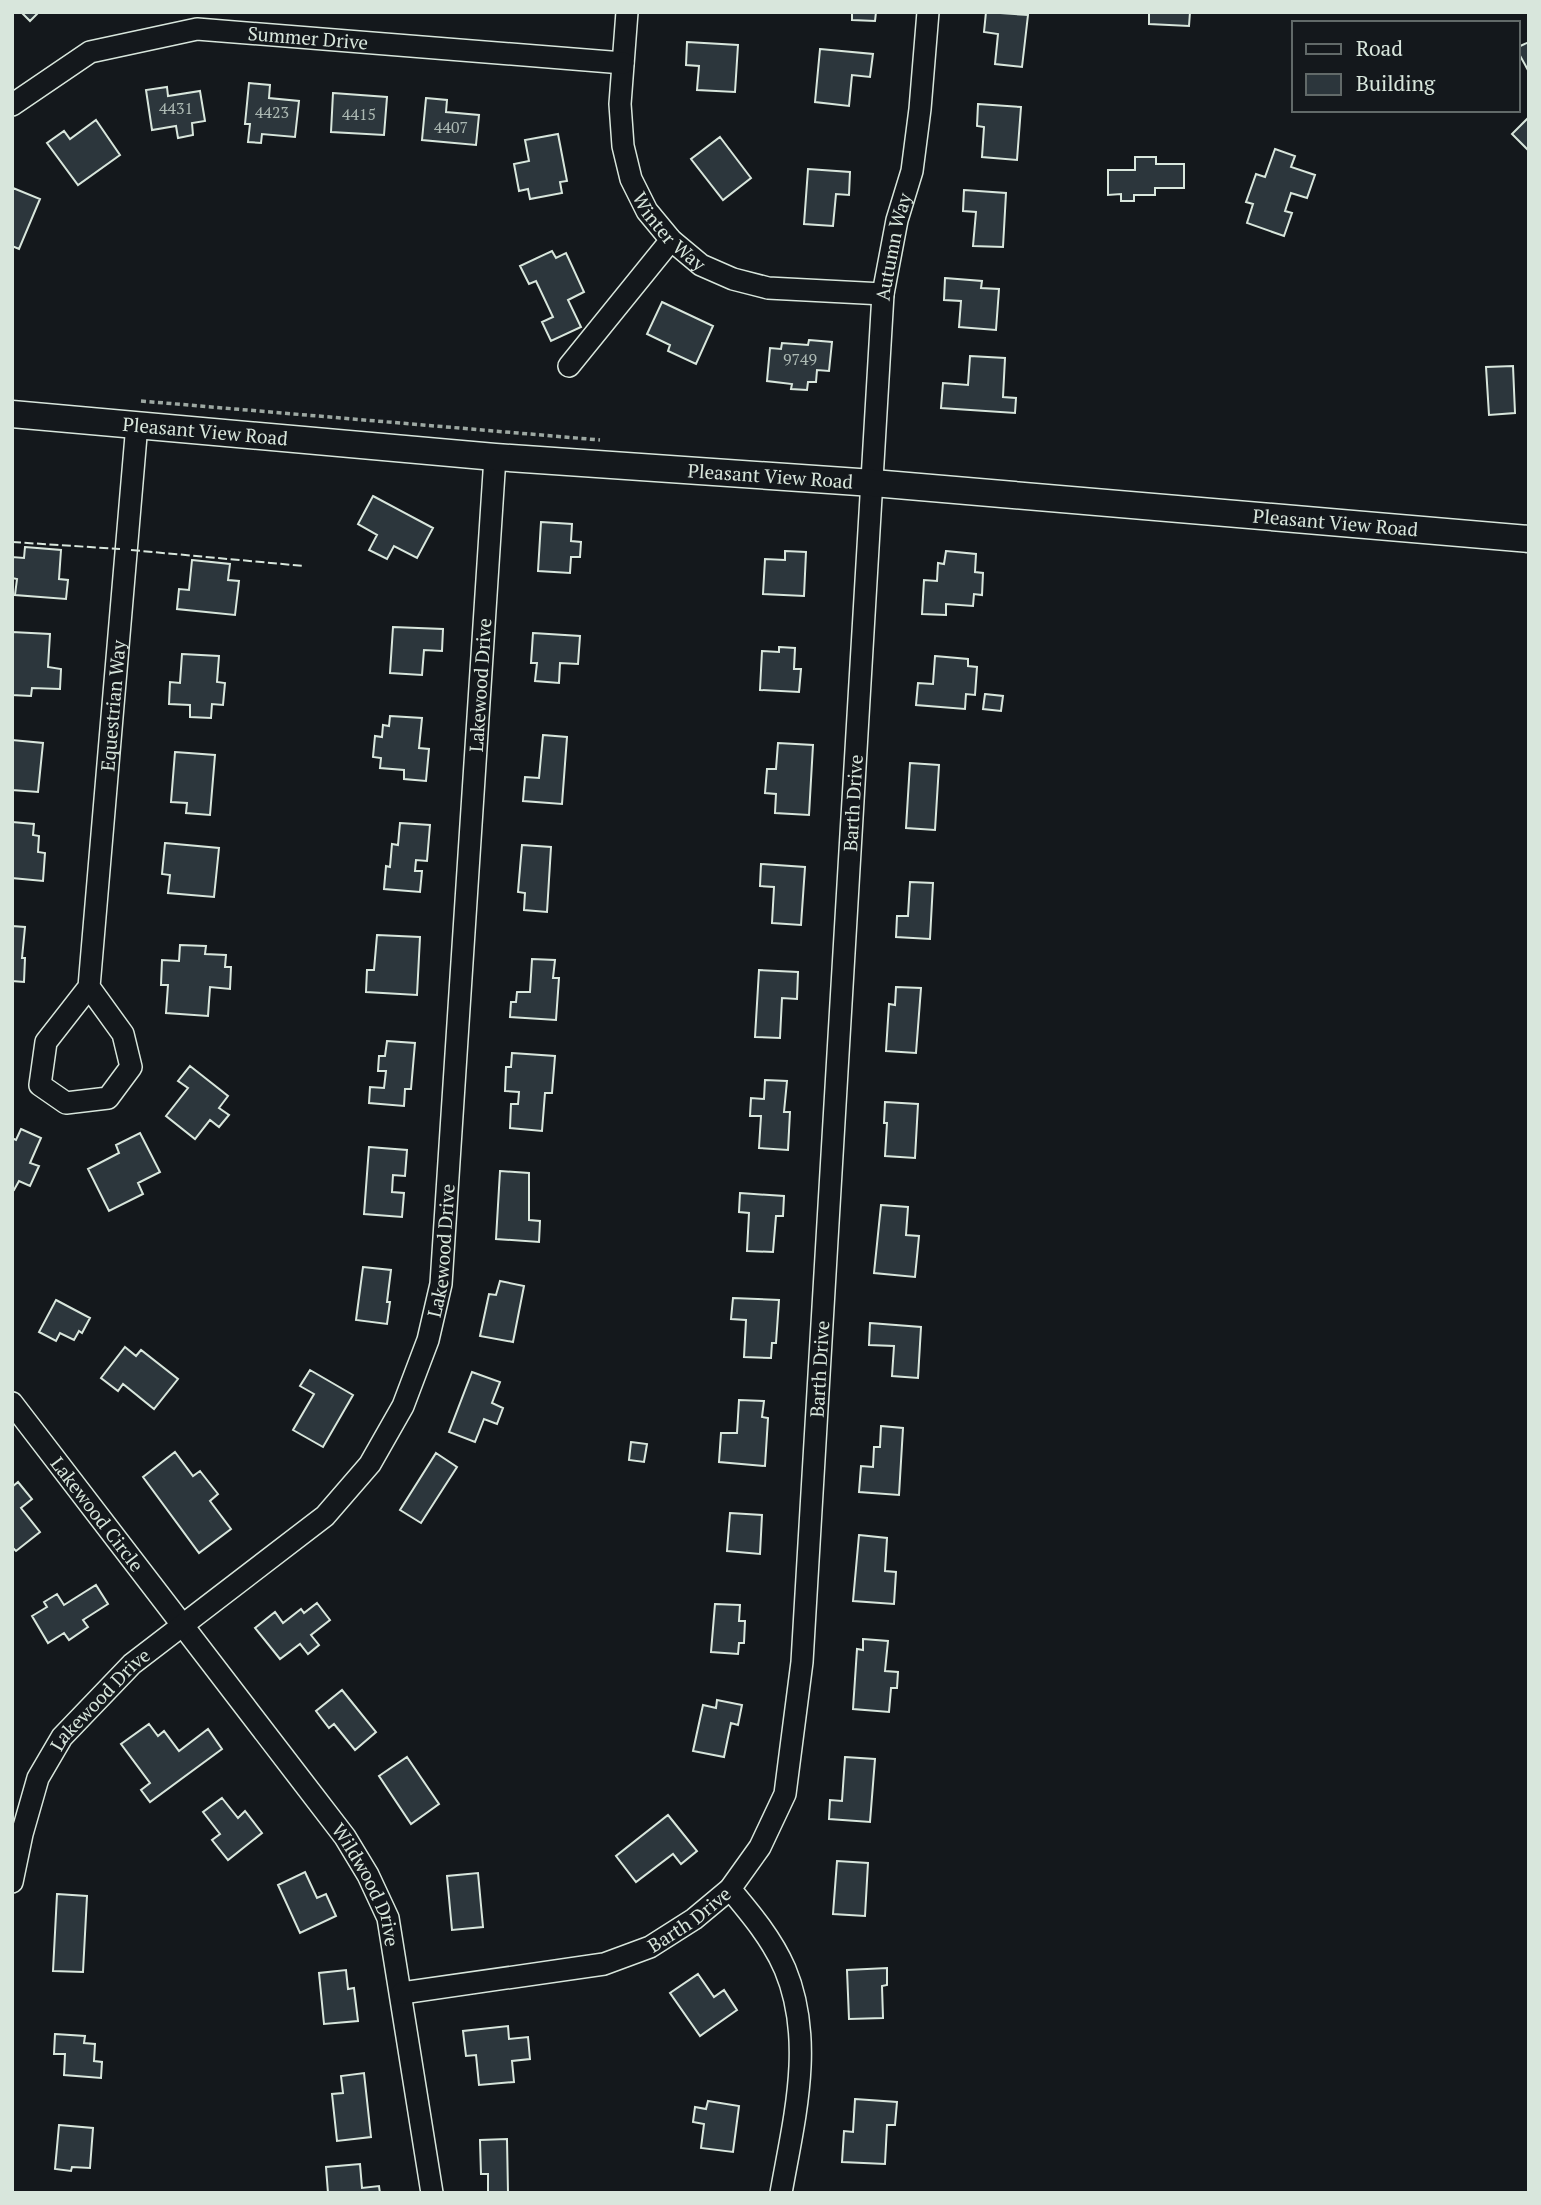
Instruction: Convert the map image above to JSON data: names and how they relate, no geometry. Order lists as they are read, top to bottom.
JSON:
{
  "streets": {
    "main road": ["Pleasant View Road"],
    "street": [
      "Summer Drive",
      "Winter Way",
      "Autumn Way",
      "Lakewood Drive",
      "Equestrian Way",
      "Barth Drive",
      "Lakewood Circle",
      "Wildwood Drive"
    ]
  },
  "crossings": [
    ["Summer Drive", "Winter Way"],
    ["Winter Way", "Autumn Way"],
    ["Autumn Way", "Pleasant View Road"],
    ["Autumn Way", "Barth Drive"],
    ["Pleasant View Road", "Lakewood Drive"],
    ["Pleasant View Road", "Equestrian Way"],
    ["Pleasant View Road", "Barth Drive"],
    ["Lakewood Drive", "Lakewood Circle"],
    ["Lakewood Drive", "Wildwood Drive"],
    ["Barth Drive", "Wildwood Drive"],
    ["Lakewood Circle", "Wildwood Drive"]
  ],
  "house_numbers": [
    "4431",
    "4423",
    "4415",
    "4407",
    "9749"
  ],
  "legend": ["Road", "Building"]
}
